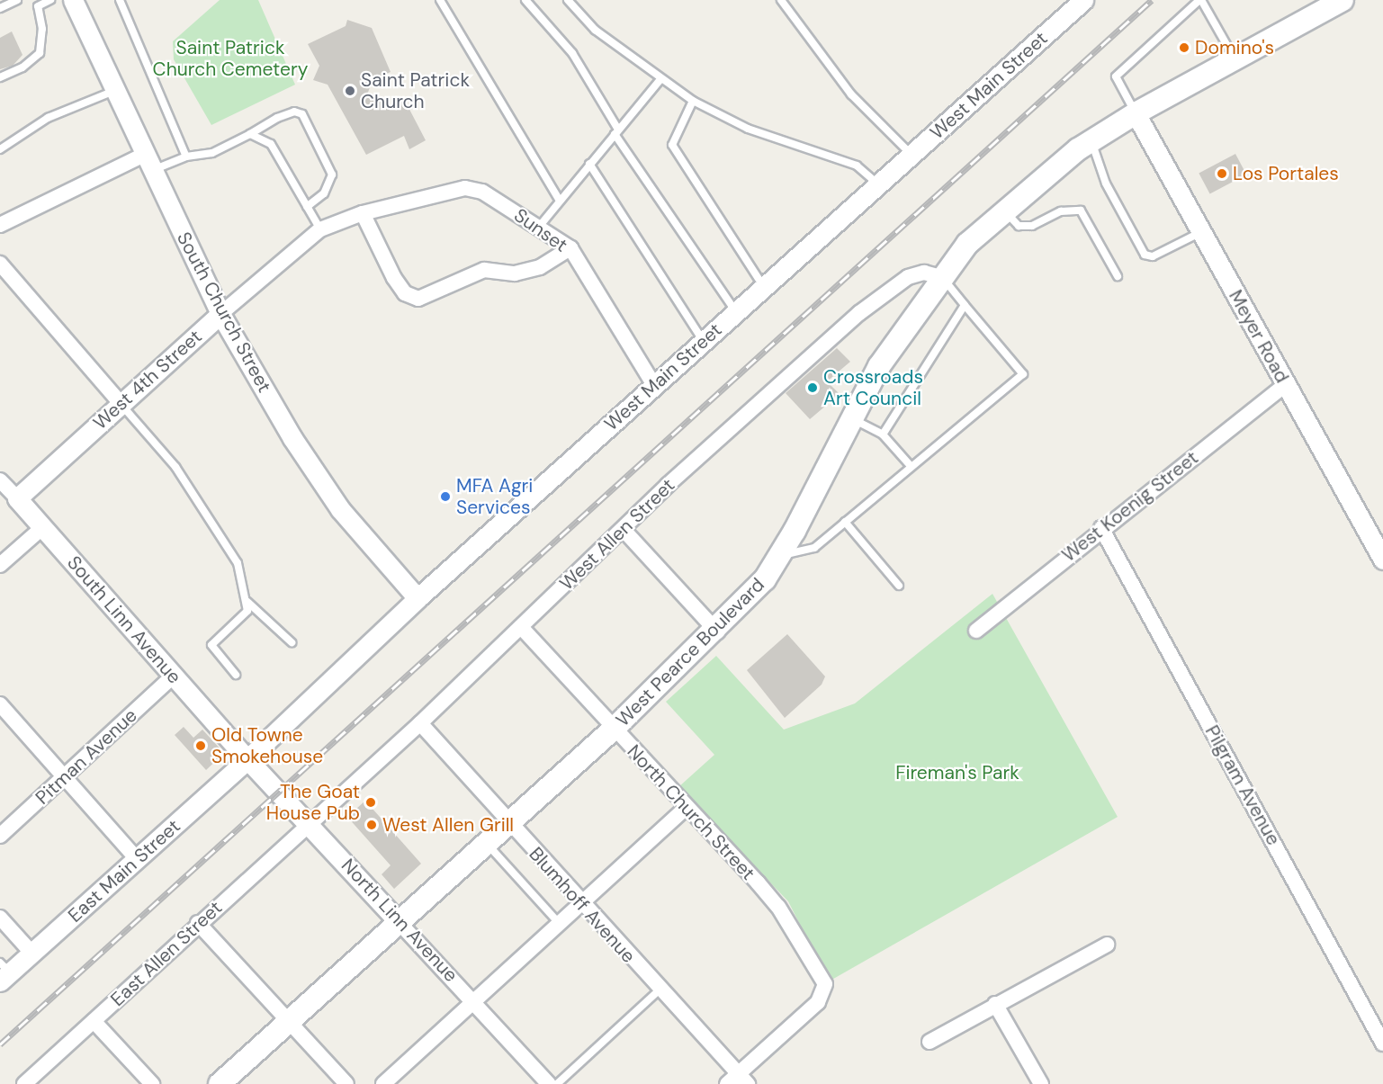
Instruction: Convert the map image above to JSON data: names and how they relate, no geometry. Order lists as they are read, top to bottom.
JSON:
{
  "streets": {
    "main road": ["West Pearce Boulevard"],
    "street": [
      "West Main Street",
      "Sunset",
      "South Church Street",
      "Meyer Road",
      "West 4th Street",
      "West Koenig Street",
      "West Allen Street",
      "South Linn Avenue",
      "Pitman Avenue",
      "Pilgram Avenue",
      "North Church Street",
      "East Main Street",
      "Blumhoff Avenue",
      "North Linn Avenue",
      "East Allen Street"
    ]
  },
  "crossings": [
    ["West Main Street", "Sunset"],
    ["West Main Street", "South Church Street"],
    ["West Main Street", "South Linn Avenue"],
    ["West Main Street", "East Main Street"],
    ["West Main Street", "North Linn Avenue"],
    ["Sunset", "West 4th Street"],
    ["South Church Street", "West 4th Street"],
    ["Meyer Road", "West Koenig Street"],
    ["Meyer Road", "West Pearce Boulevard"],
    ["West 4th Street", "South Linn Avenue"],
    ["West Koenig Street", "Pilgram Avenue"],
    ["West Allen Street", "West Pearce Boulevard"],
    ["West Allen Street", "North Church Street"],
    ["West Allen Street", "Blumhoff Avenue"],
    ["West Allen Street", "North Linn Avenue"],
    ["West Allen Street", "East Allen Street"],
    ["South Linn Avenue", "Pitman Avenue"],
    ["South Linn Avenue", "East Main Street"],
    ["South Linn Avenue", "North Linn Avenue"],
    ["West Pearce Boulevard", "North Church Street"],
    ["West Pearce Boulevard", "Blumhoff Avenue"],
    ["West Pearce Boulevard", "North Linn Avenue"],
    ["North Church Street", "Blumhoff Avenue"],
    ["East Main Street", "North Linn Avenue"],
    ["North Linn Avenue", "East Allen Street"]
  ],
  "parks": ["Saint Patrick Church Cemetery", "Fireman's Park"],
  "places": [
    "Domino's",
    "Saint Patrick Church",
    "Los Portales",
    "Crossroads Art Council",
    "MFA Agri Services",
    "Old Towne Smokehouse",
    "The Goat House Pub",
    "West Allen Grill"
  ]
}
